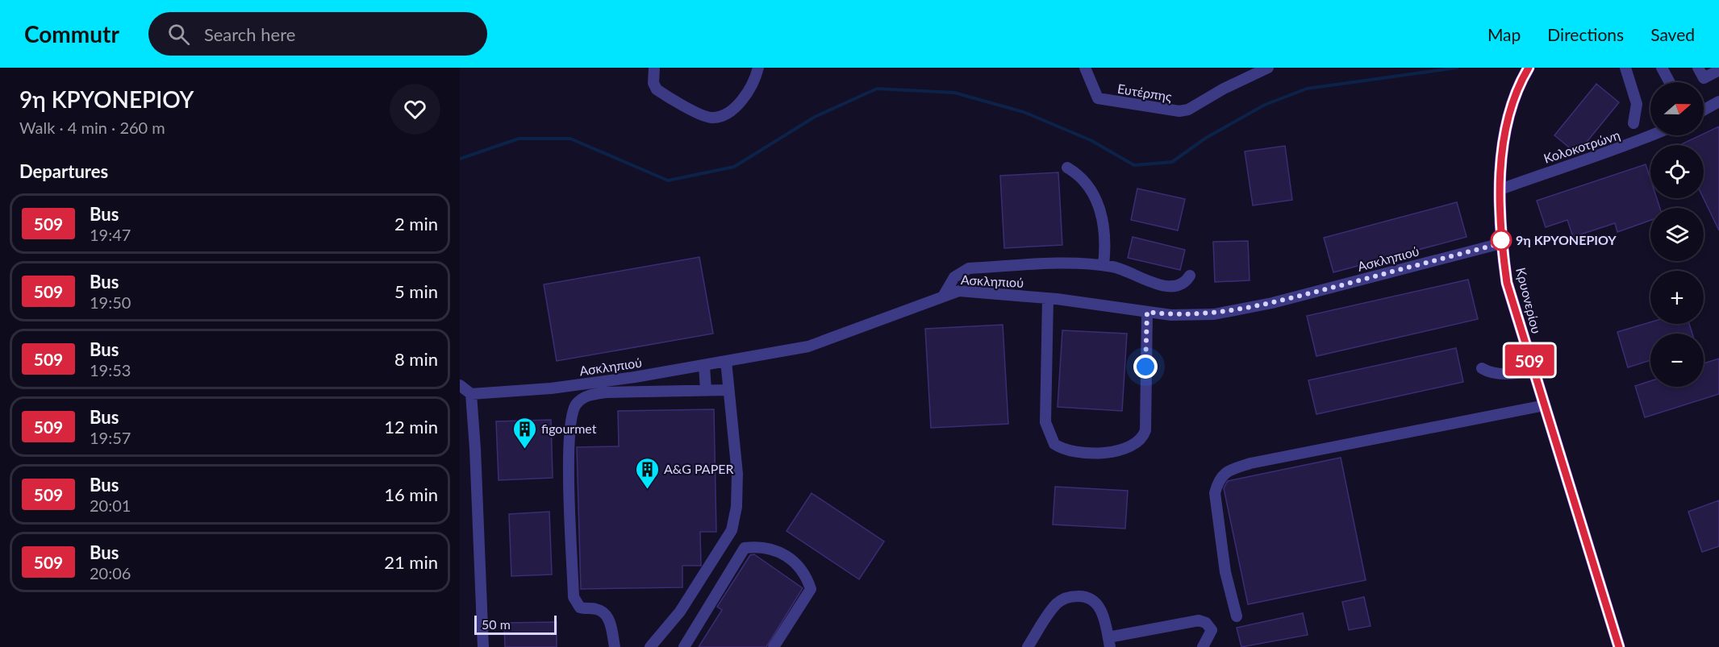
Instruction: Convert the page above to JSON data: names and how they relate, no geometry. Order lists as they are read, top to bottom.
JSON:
{
  "streets": {
    "main road": ["Κρυονερίου"],
    "street": ["Ευτέρπης", "Κολοκοτρώνη", "Ασκληπιού"]
  },
  "crossings": [
    ["Κολοκοτρώνη", "Κρυονερίου"],
    ["Ασκληπιού", "Κρυονερίου"]
  ],
  "places": {
    "other": ["9η ΚΡΥΟΝΕΡΙΟΥ"],
    "building": ["figourmet", "A&G PAPER"]
  },
  "lines": ["bus line 509"],
  "scale_bar": "50 m",
  "north": "right",
  "page": {
    "header": "Commutr",
    "search": "Search here",
    "nav": ["Map", "Directions", "Saved"],
    "heading": [
      ["9η ΚΡΥΟΝΕΡΙΟΥ", "Walk · 4 min · 260 m"],
      "Departures"
    ],
    "on_map": "509",
    "map_buttons": ["+", "−"],
    "list": [
      {
        "mark": "509",
        "name": "Bus",
        "note": "19:47",
        "value": "2 min"
      },
      {
        "mark": "509",
        "name": "Bus",
        "note": "19:50",
        "value": "5 min"
      },
      {
        "mark": "509",
        "name": "Bus",
        "note": "19:53",
        "value": "8 min"
      },
      {
        "mark": "509",
        "name": "Bus",
        "note": "19:57",
        "value": "12 min"
      },
      {
        "mark": "509",
        "name": "Bus",
        "note": "20:01",
        "value": "16 min"
      },
      {
        "mark": "509",
        "name": "Bus",
        "note": "20:06",
        "value": "21 min"
      }
    ],
    "scale": "50 m"
  }
}
